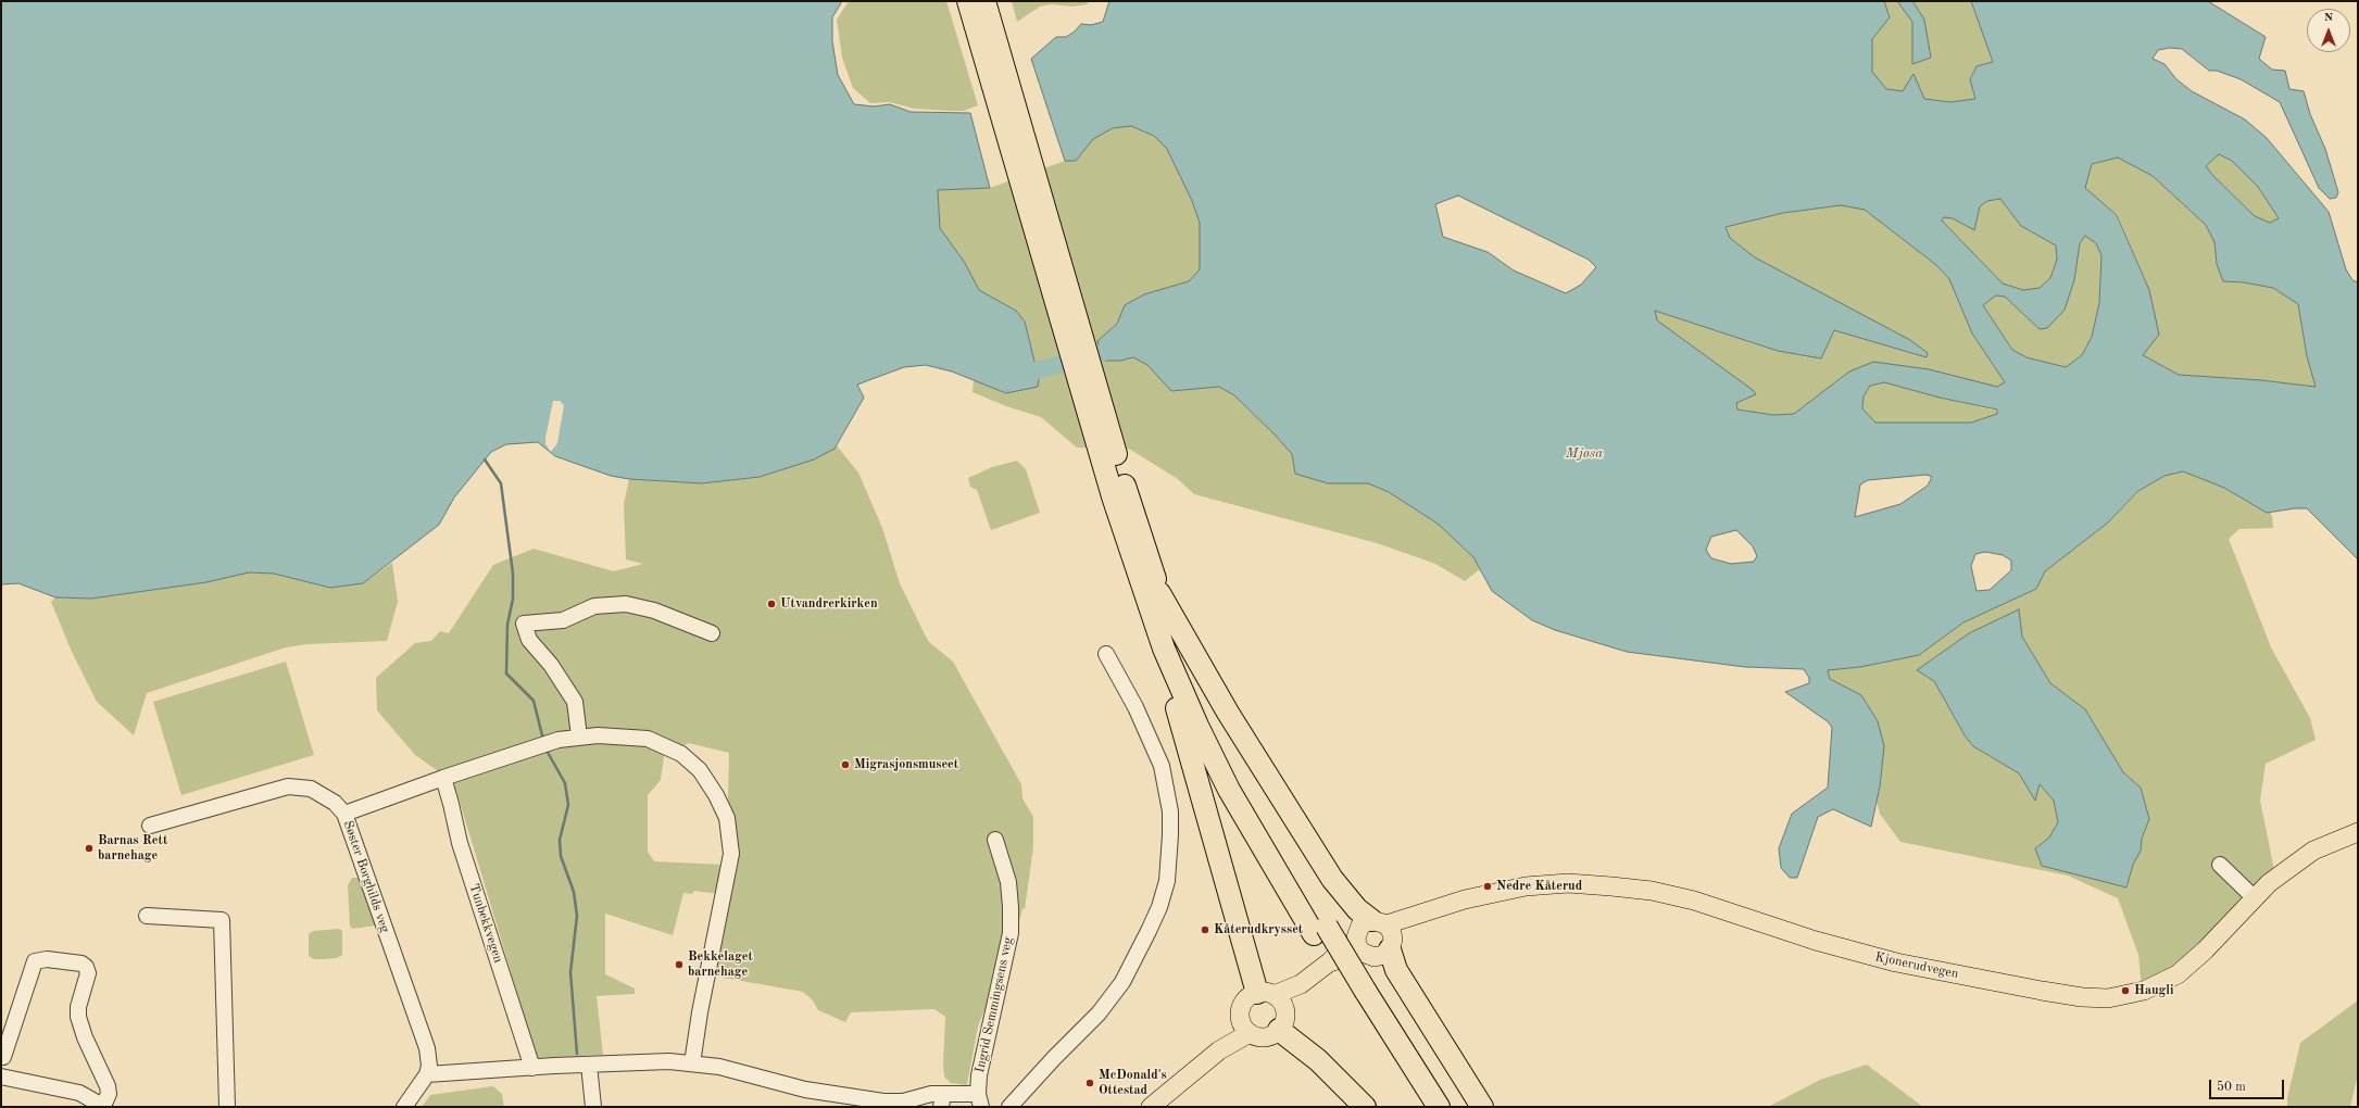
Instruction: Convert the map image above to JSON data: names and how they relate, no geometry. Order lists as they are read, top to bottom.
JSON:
{
  "streets": {
    "main road": ["Kjonerudvegen"],
    "street": ["Søster Borghilds veg", "Tunbekkvegen", "Ingrid Semmingsens veg"]
  },
  "water": ["Mjøsa"],
  "places": [
    "Utvandrerkirken",
    "Migrasjonsmuseet",
    "Barnas Rett barnehage",
    "Nedre Kåterud",
    "Kåterudkrysset",
    "Bekkelaget barnehage",
    "Haugli",
    "McDonald's Ottestad"
  ],
  "scale_bar": "50 m",
  "north": "top"
}
